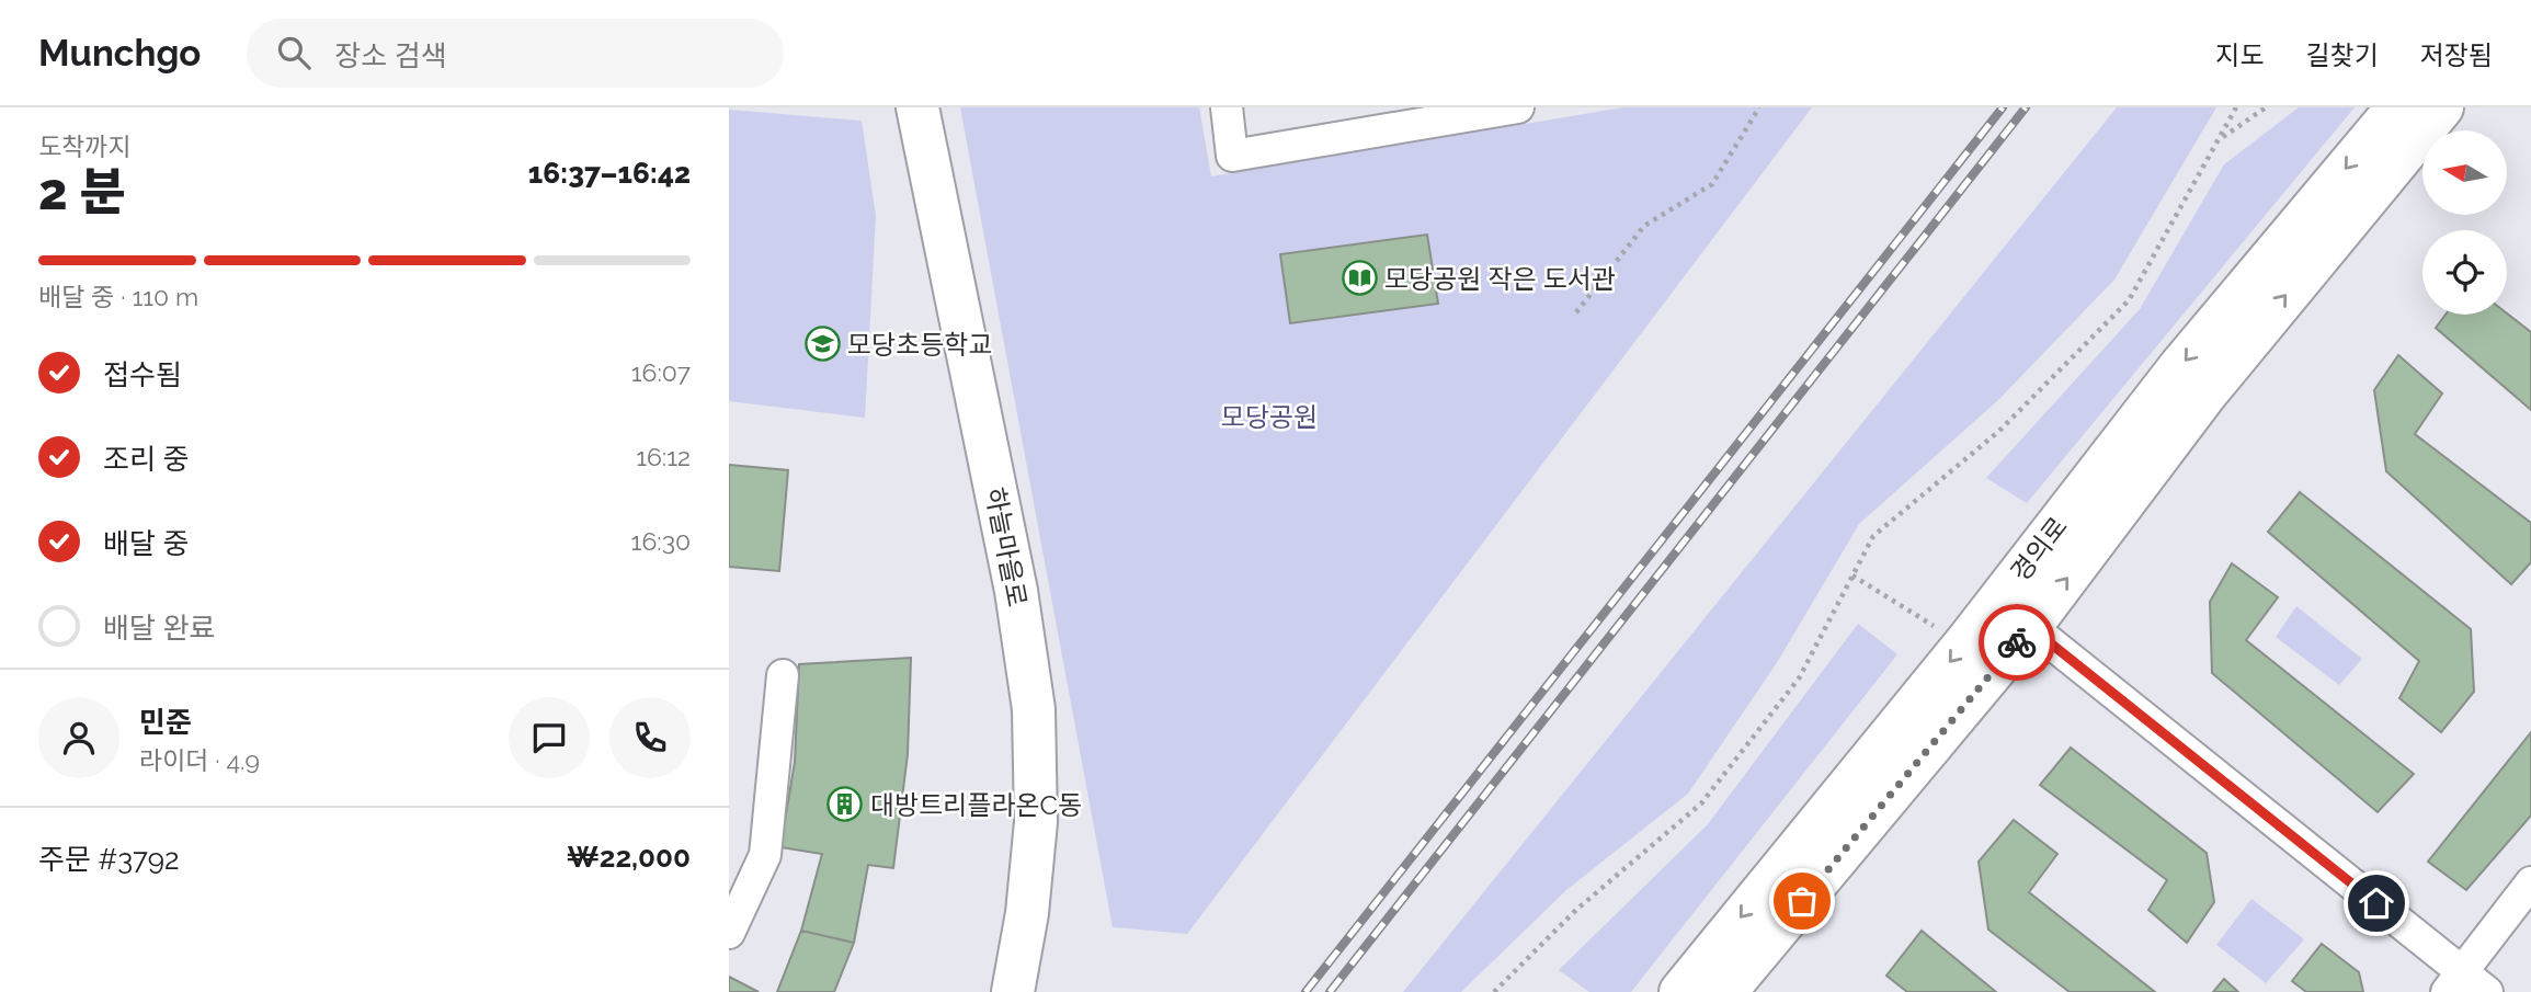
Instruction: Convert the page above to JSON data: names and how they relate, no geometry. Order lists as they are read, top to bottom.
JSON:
{
  "streets": {
    "main road": ["하늘마을로", "경의로"]
  },
  "parks": ["모당공원"],
  "places": {
    "library": ["모당공원 작은 도서관"],
    "school or university": ["모당초등학교"],
    "building": ["대방트리플라온C동"]
  },
  "north": "left",
  "page": {
    "header": "Munchgo",
    "search": "장소 검색",
    "nav": ["지도", "길찾기", "저장됨"],
    "heading": ["2 분", "도착까지", "16:37–16:42"],
    "panel": [
      "민준",
      "라이더 · 4.9",
      "주문 #3792",
      "₩22,000"
    ],
    "bar": "배달 중 · 110 m",
    "list": [
      ["접수됨", "16:07"],
      ["조리 중", "16:12"],
      ["배달 중", "16:30"],
      "배달 완료"
    ]
  }
}
